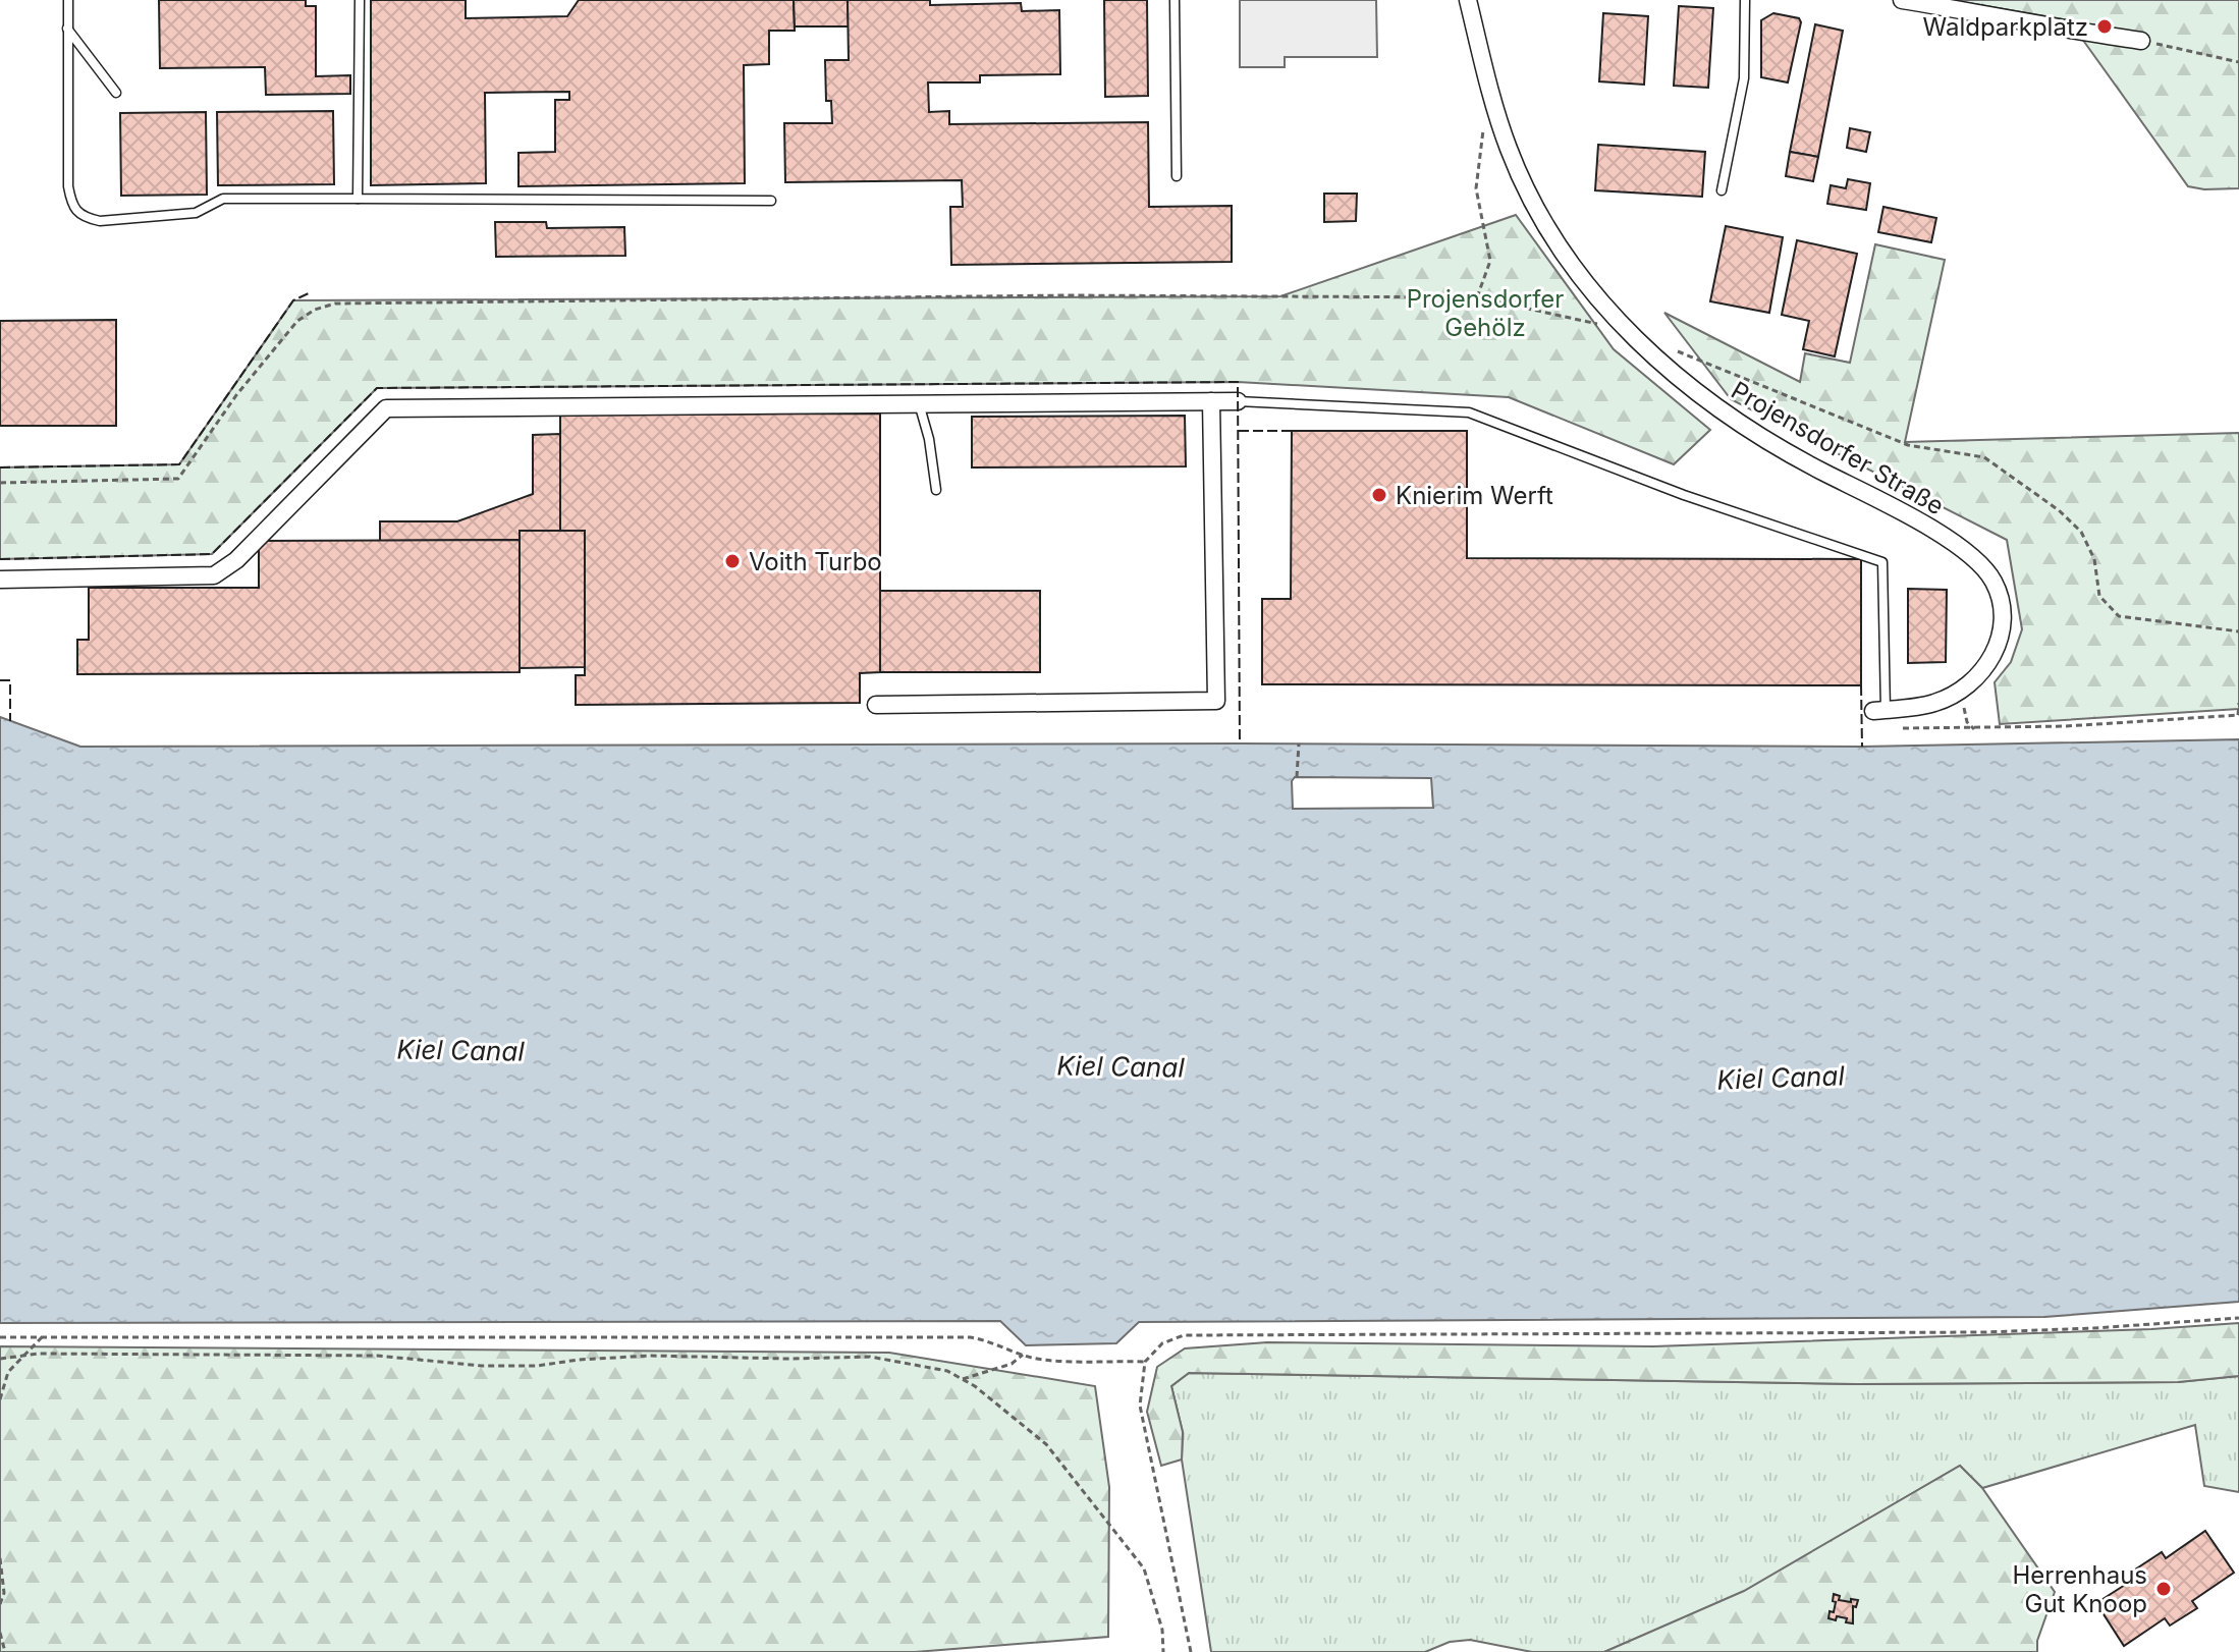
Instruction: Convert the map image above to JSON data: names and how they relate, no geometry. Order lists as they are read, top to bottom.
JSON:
{
  "streets": {
    "street": ["Projensdorfer Straße"]
  },
  "water": ["Kiel Canal"],
  "parks": ["Projensdorfer Gehölz"],
  "places": [
    "Waldparkplatz",
    "Knierim Werft",
    "Voith Turbo",
    "Herrenhaus Gut Knoop"
  ]
}
